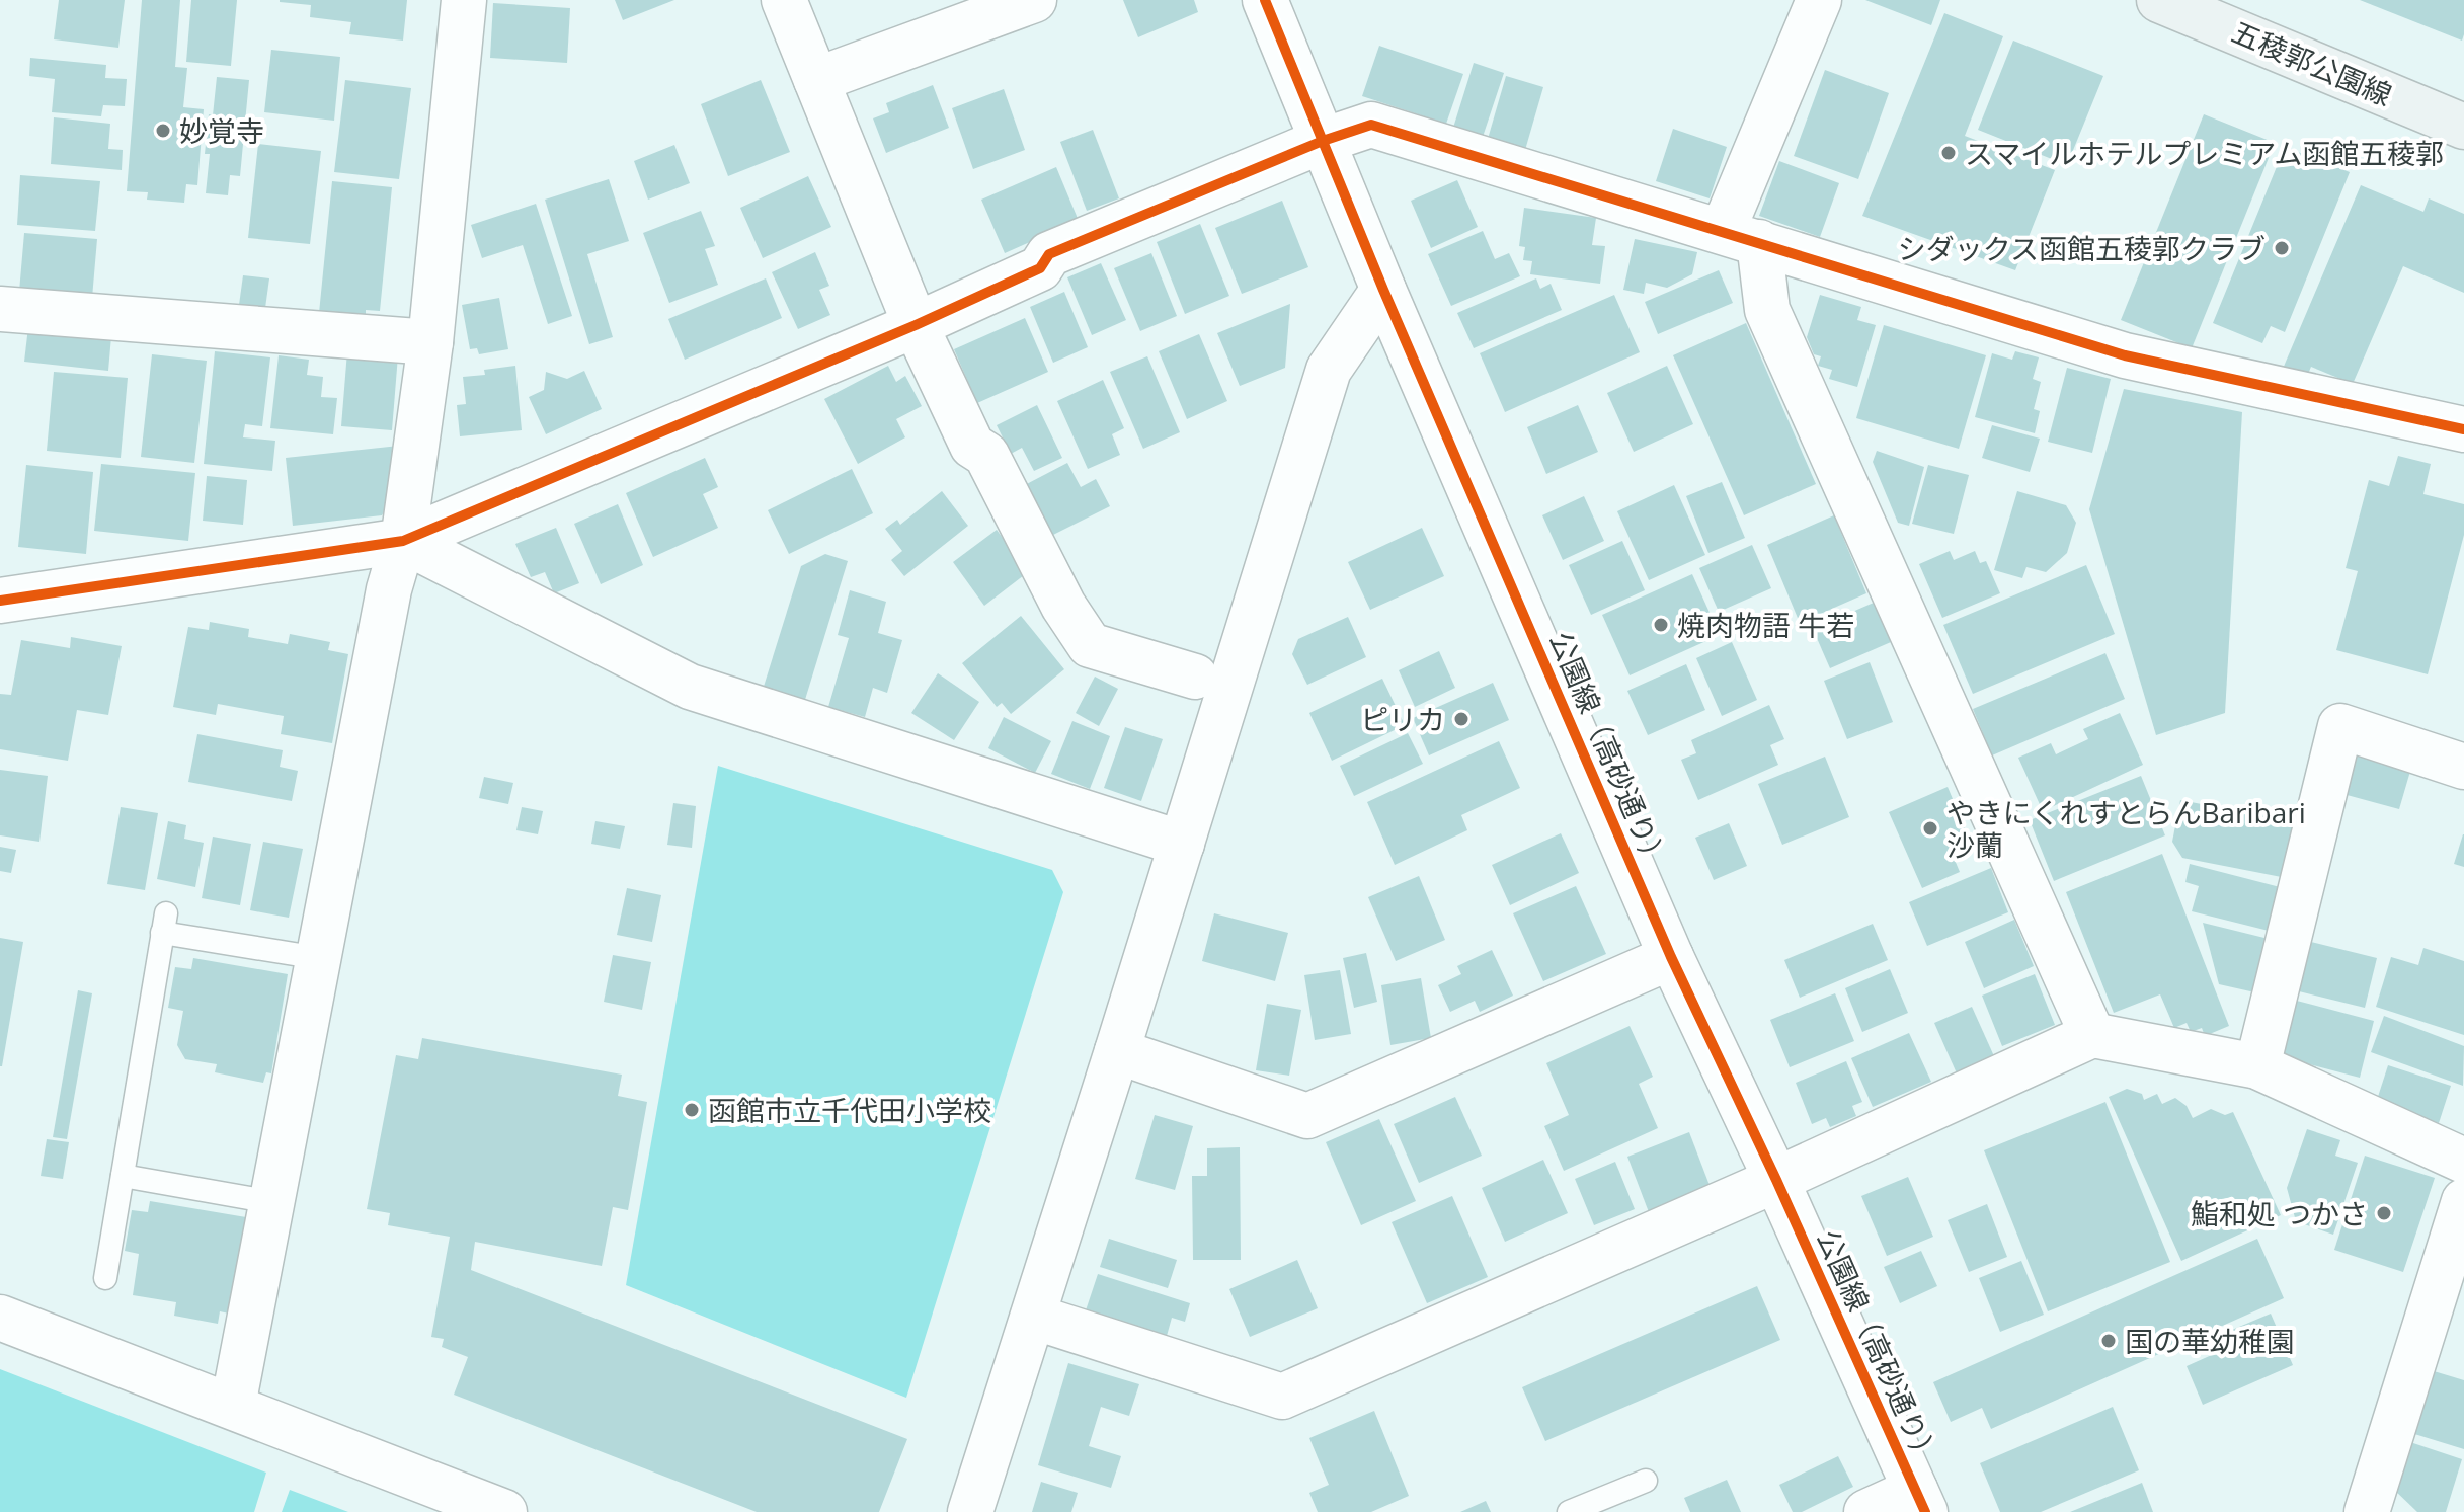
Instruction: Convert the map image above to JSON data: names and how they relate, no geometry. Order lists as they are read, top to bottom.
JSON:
{
  "streets": {
    "main road": ["五稜郭公園線"],
    "street": ["公園線（高砂通り）"]
  },
  "places": [
    "妙覚寺",
    "スマイルホテルプレミアム函館五稜郭",
    "シダックス函館五稜郭クラブ",
    "焼肉物語 牛若",
    "ピリカ",
    "やきにくれすとらんBaribari 沙蘭",
    "函館市立千代田小学校",
    "鮨和処 つかさ",
    "国の華幼稚園"
  ]
}
